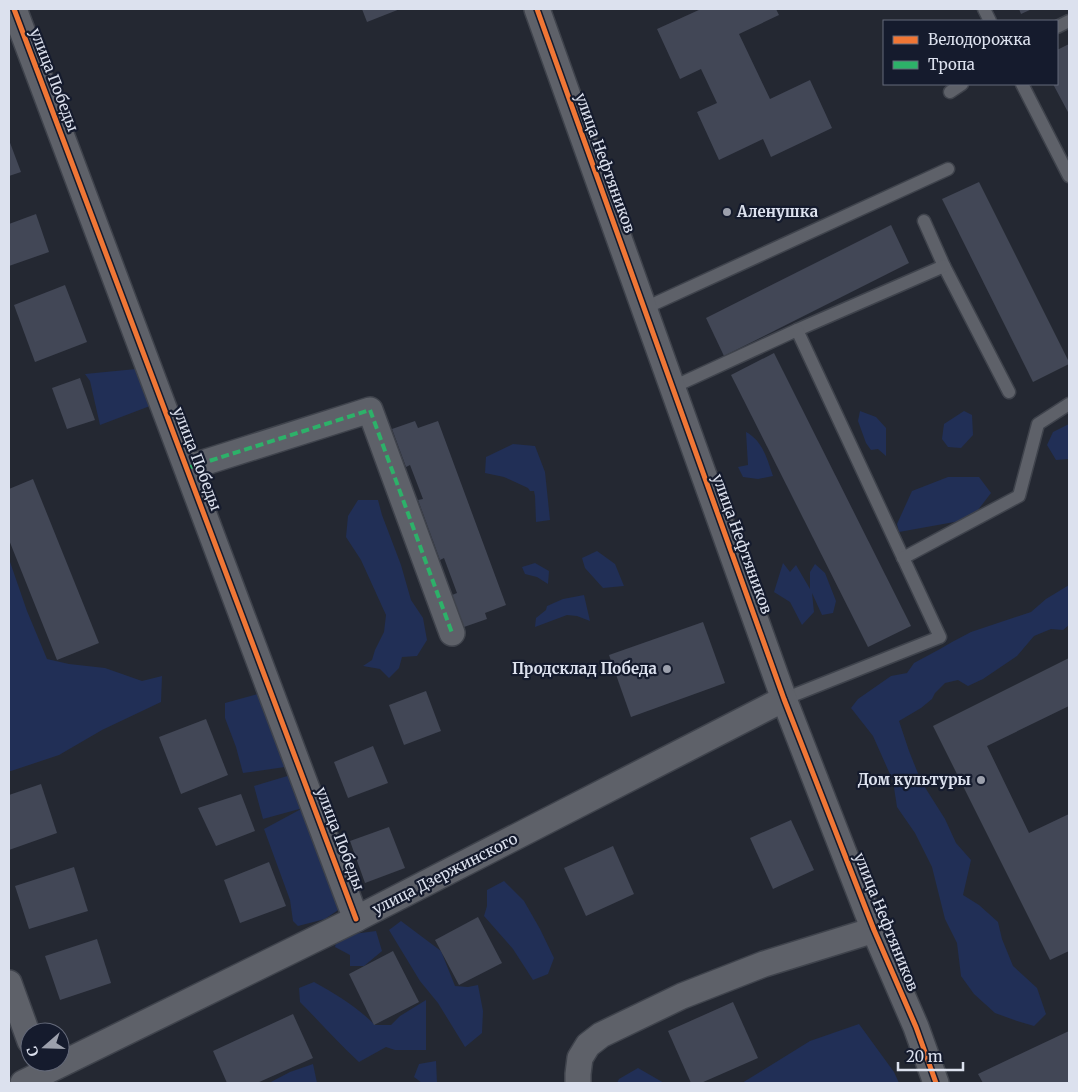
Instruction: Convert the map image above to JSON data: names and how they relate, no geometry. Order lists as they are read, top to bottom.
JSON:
{
  "streets": {
    "street": ["улица Победы", "улица Нефтяников", "улица Дзержинского"]
  },
  "crossings": [
    ["улица Победы", "улица Дзержинского"],
    ["улица Нефтяников", "улица Дзержинского"]
  ],
  "places": ["Аленушка", "Продсклад Победа", "Дом культуры"],
  "legend": ["Велодорожка", "Тропа"],
  "scale_bar": "20 m",
  "north": "left"
}
